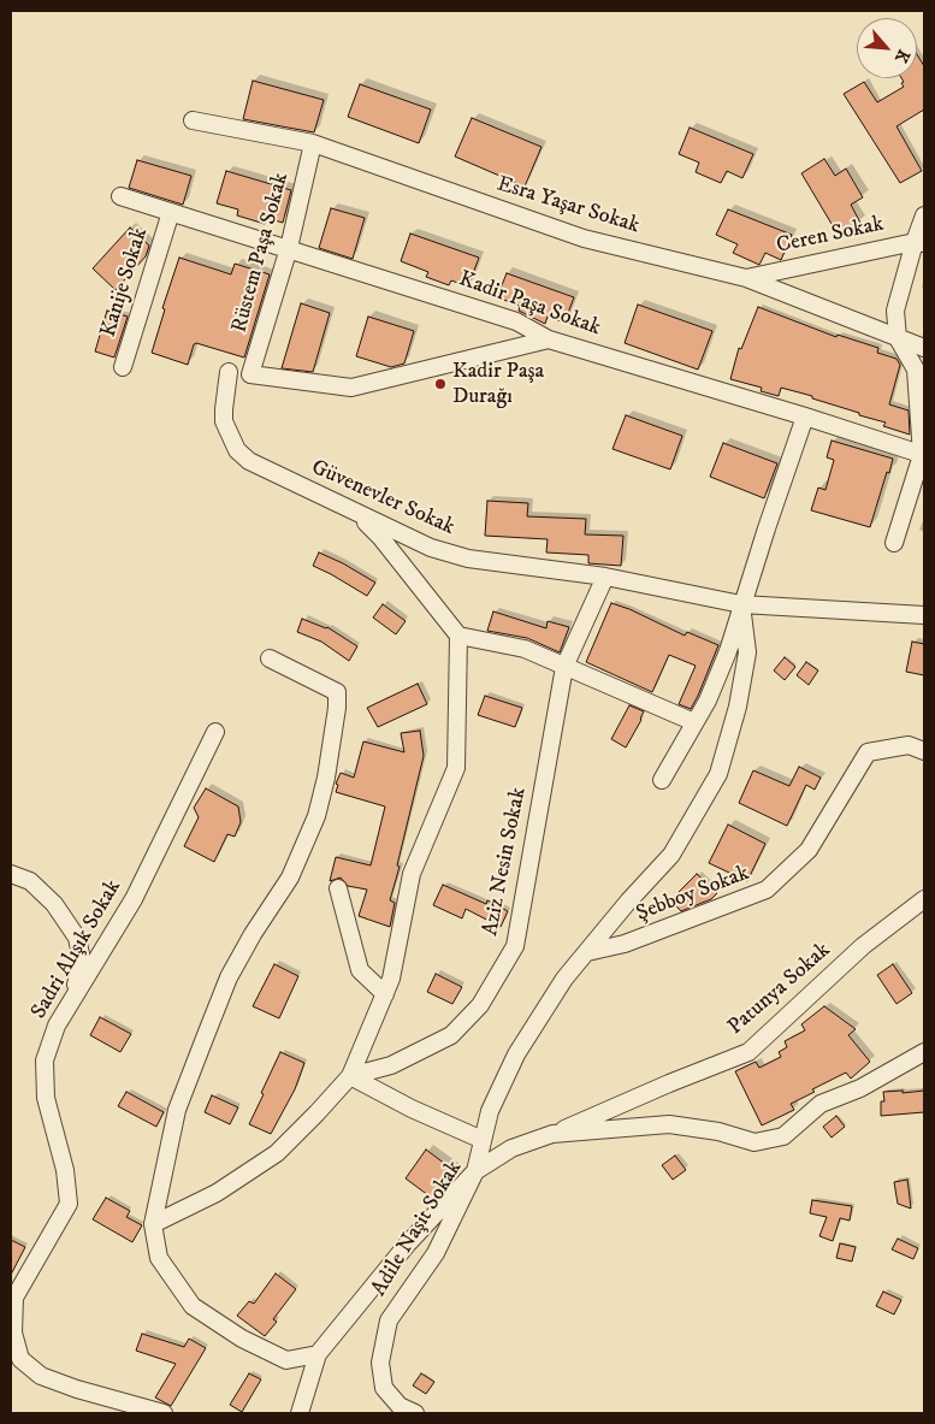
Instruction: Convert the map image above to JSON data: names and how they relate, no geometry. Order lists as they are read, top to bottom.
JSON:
{
  "streets": {
    "street": [
      "Esra Yaşar Sokak",
      "Ceren Sokak",
      "Rüstem Paşa Sokak",
      "Kanije Sokak",
      "Kadir Paşa Sokak",
      "Güvenevler Sokak",
      "Aziz Nesin Sokak",
      "Şebboy Sokak",
      "Sadri Alışık Sokak",
      "Patunya Sokak",
      "Adile Naşit Sokak"
    ]
  },
  "crossings": [
    ["Esra Yaşar Sokak", "Ceren Sokak"],
    ["Esra Yaşar Sokak", "Rüstem Paşa Sokak"],
    ["Rüstem Paşa Sokak", "Kadir Paşa Sokak"],
    ["Kanije Sokak", "Kadir Paşa Sokak"],
    ["Güvenevler Sokak", "Aziz Nesin Sokak"],
    ["Patunya Sokak", "Adile Naşit Sokak"]
  ],
  "places": ["Kadir Paşa Durağı"],
  "north": "bottom right"
}
